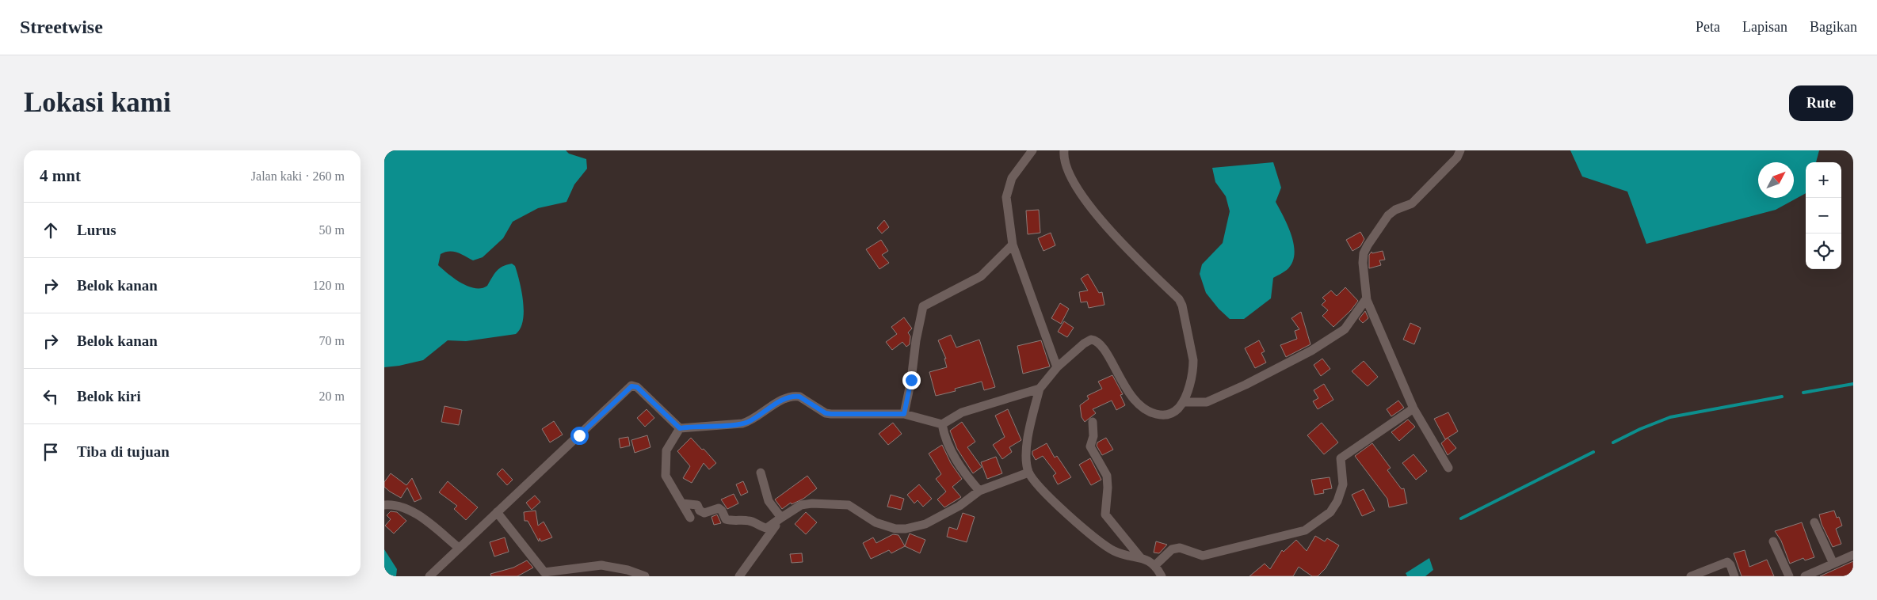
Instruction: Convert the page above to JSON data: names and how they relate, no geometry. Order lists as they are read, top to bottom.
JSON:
{
  "north": "top right",
  "page": {
    "header": "Streetwise",
    "nav": ["Peta", "Lapisan", "Bagikan"],
    "buttons": "Rute",
    "title": "Lokasi kami",
    "heading": ["4 mnt", "Jalan kaki · 260 m"],
    "map_buttons": ["+", "−"],
    "list": [
      ["Lurus", "50 m"],
      ["Belok kanan", "120 m"],
      ["Belok kanan", "70 m"],
      ["Belok kiri", "20 m"],
      "Tiba di tujuan"
    ]
  }
}
